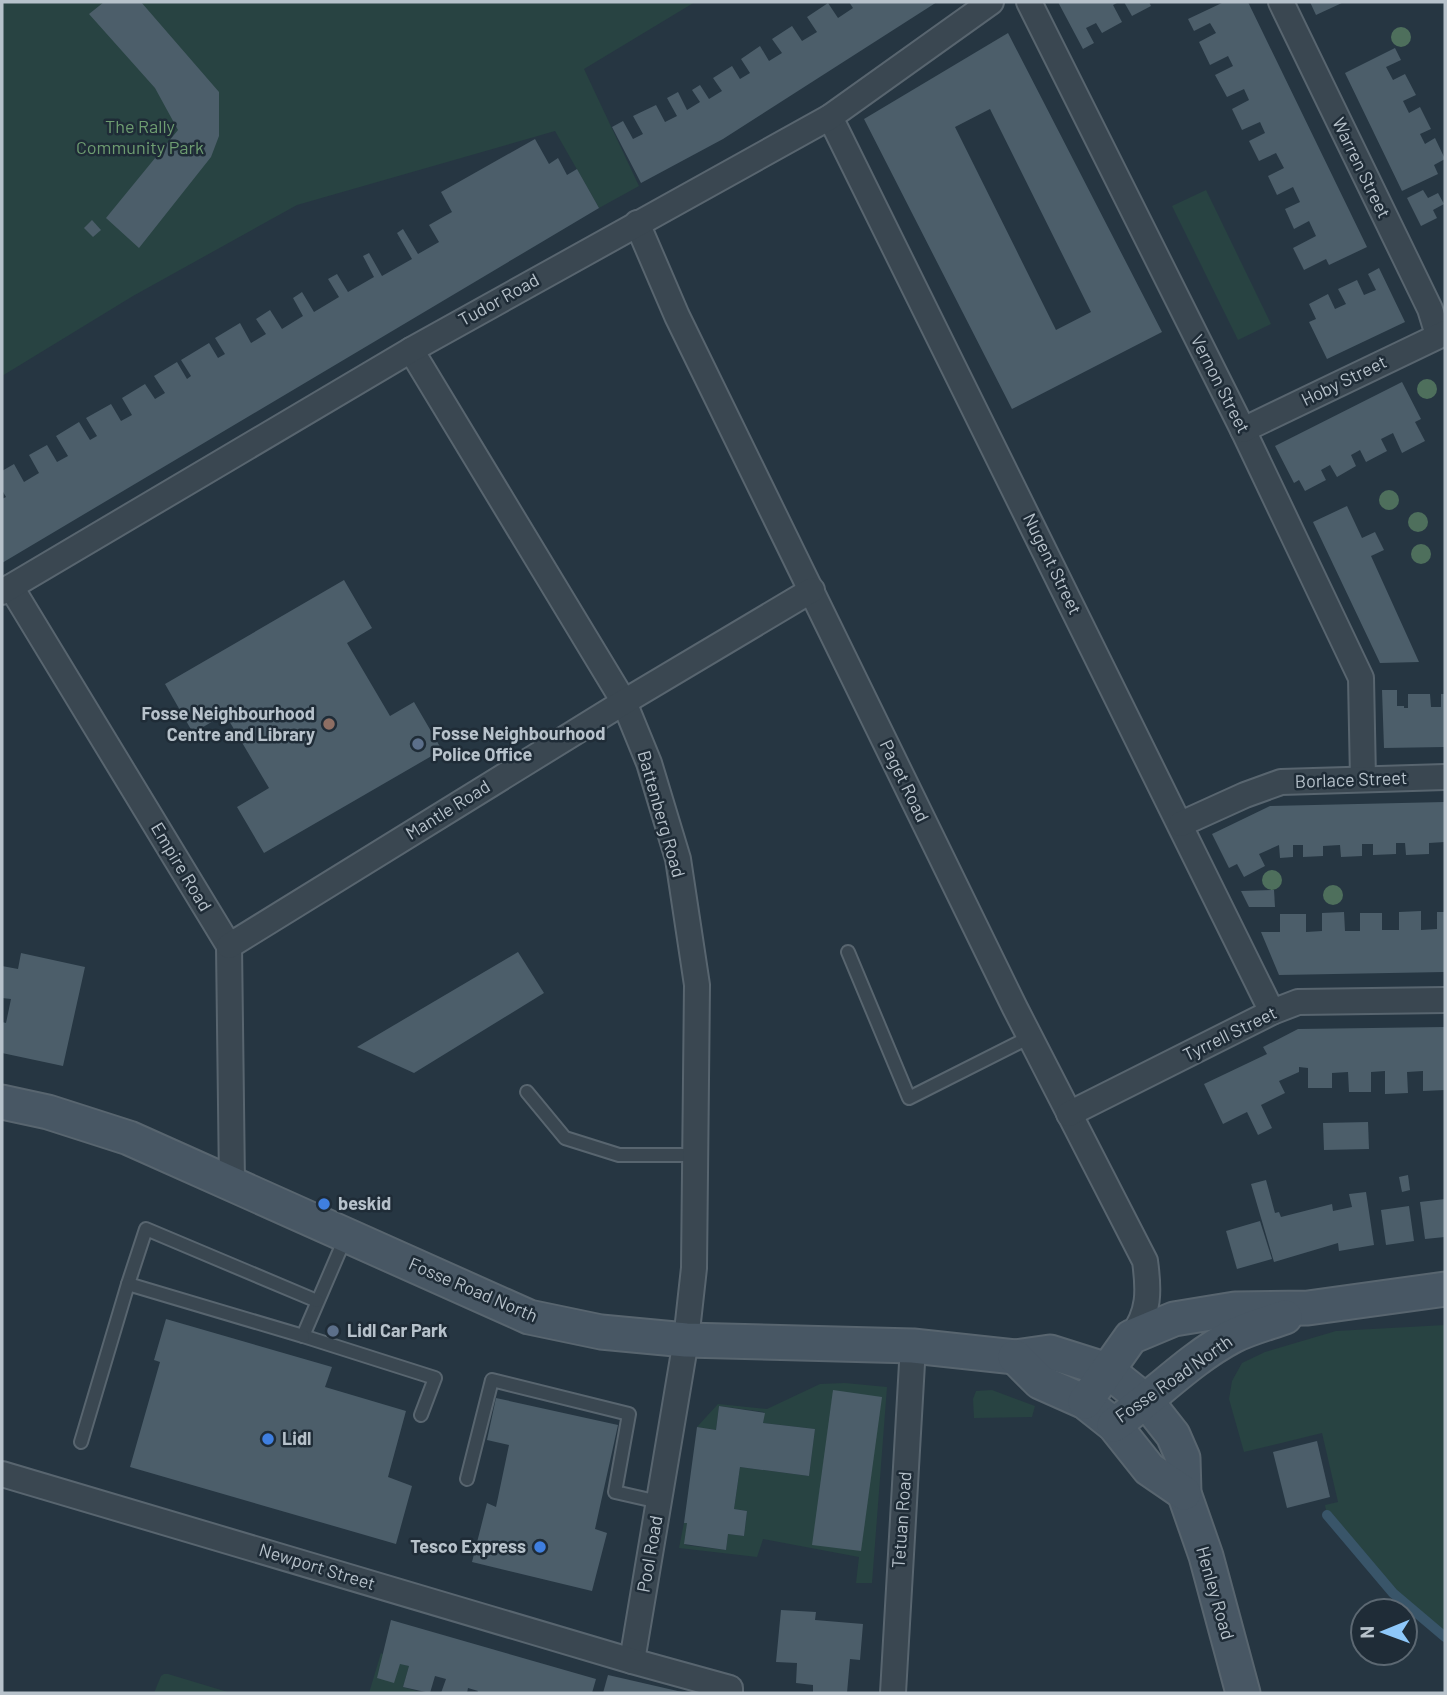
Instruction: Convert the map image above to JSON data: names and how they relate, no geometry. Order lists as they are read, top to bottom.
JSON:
{
  "streets": {
    "street": [
      "Warren Street",
      "Tudor Road",
      "Hoby Street",
      "Vernon Street",
      "Nugent Street",
      "Borlace Street",
      "Paget Road",
      "Mantle Road",
      "Battenberg Road",
      "Empire Road",
      "Tyrrell Street",
      "Fosse Road North",
      "Tetuan Road",
      "Pool Road",
      "Newport Street",
      "Henley Road"
    ]
  },
  "crossings": [
    ["Warren Street", "Hoby Street"],
    ["Tudor Road", "Nugent Street"],
    ["Tudor Road", "Paget Road"],
    ["Tudor Road", "Battenberg Road"],
    ["Tudor Road", "Empire Road"],
    ["Hoby Street", "Vernon Street"],
    ["Vernon Street", "Borlace Street"],
    ["Nugent Street", "Borlace Street"],
    ["Nugent Street", "Tyrrell Street"],
    ["Paget Road", "Mantle Road"],
    ["Paget Road", "Tyrrell Street"],
    ["Paget Road", "Fosse Road North"],
    ["Mantle Road", "Battenberg Road"],
    ["Mantle Road", "Empire Road"],
    ["Battenberg Road", "Fosse Road North"],
    ["Battenberg Road", "Pool Road"],
    ["Fosse Road North", "Tetuan Road"],
    ["Fosse Road North", "Pool Road"],
    ["Fosse Road North", "Henley Road"],
    ["Pool Road", "Newport Street"]
  ],
  "parks": ["The Rally Community Park"],
  "places": [
    "Fosse Neighbourhood Centre and Library",
    "Fosse Neighbourhood Police Office",
    "beskid",
    "Lidl Car Park",
    "Lidl",
    "Tesco Express"
  ],
  "north": "left"
}
